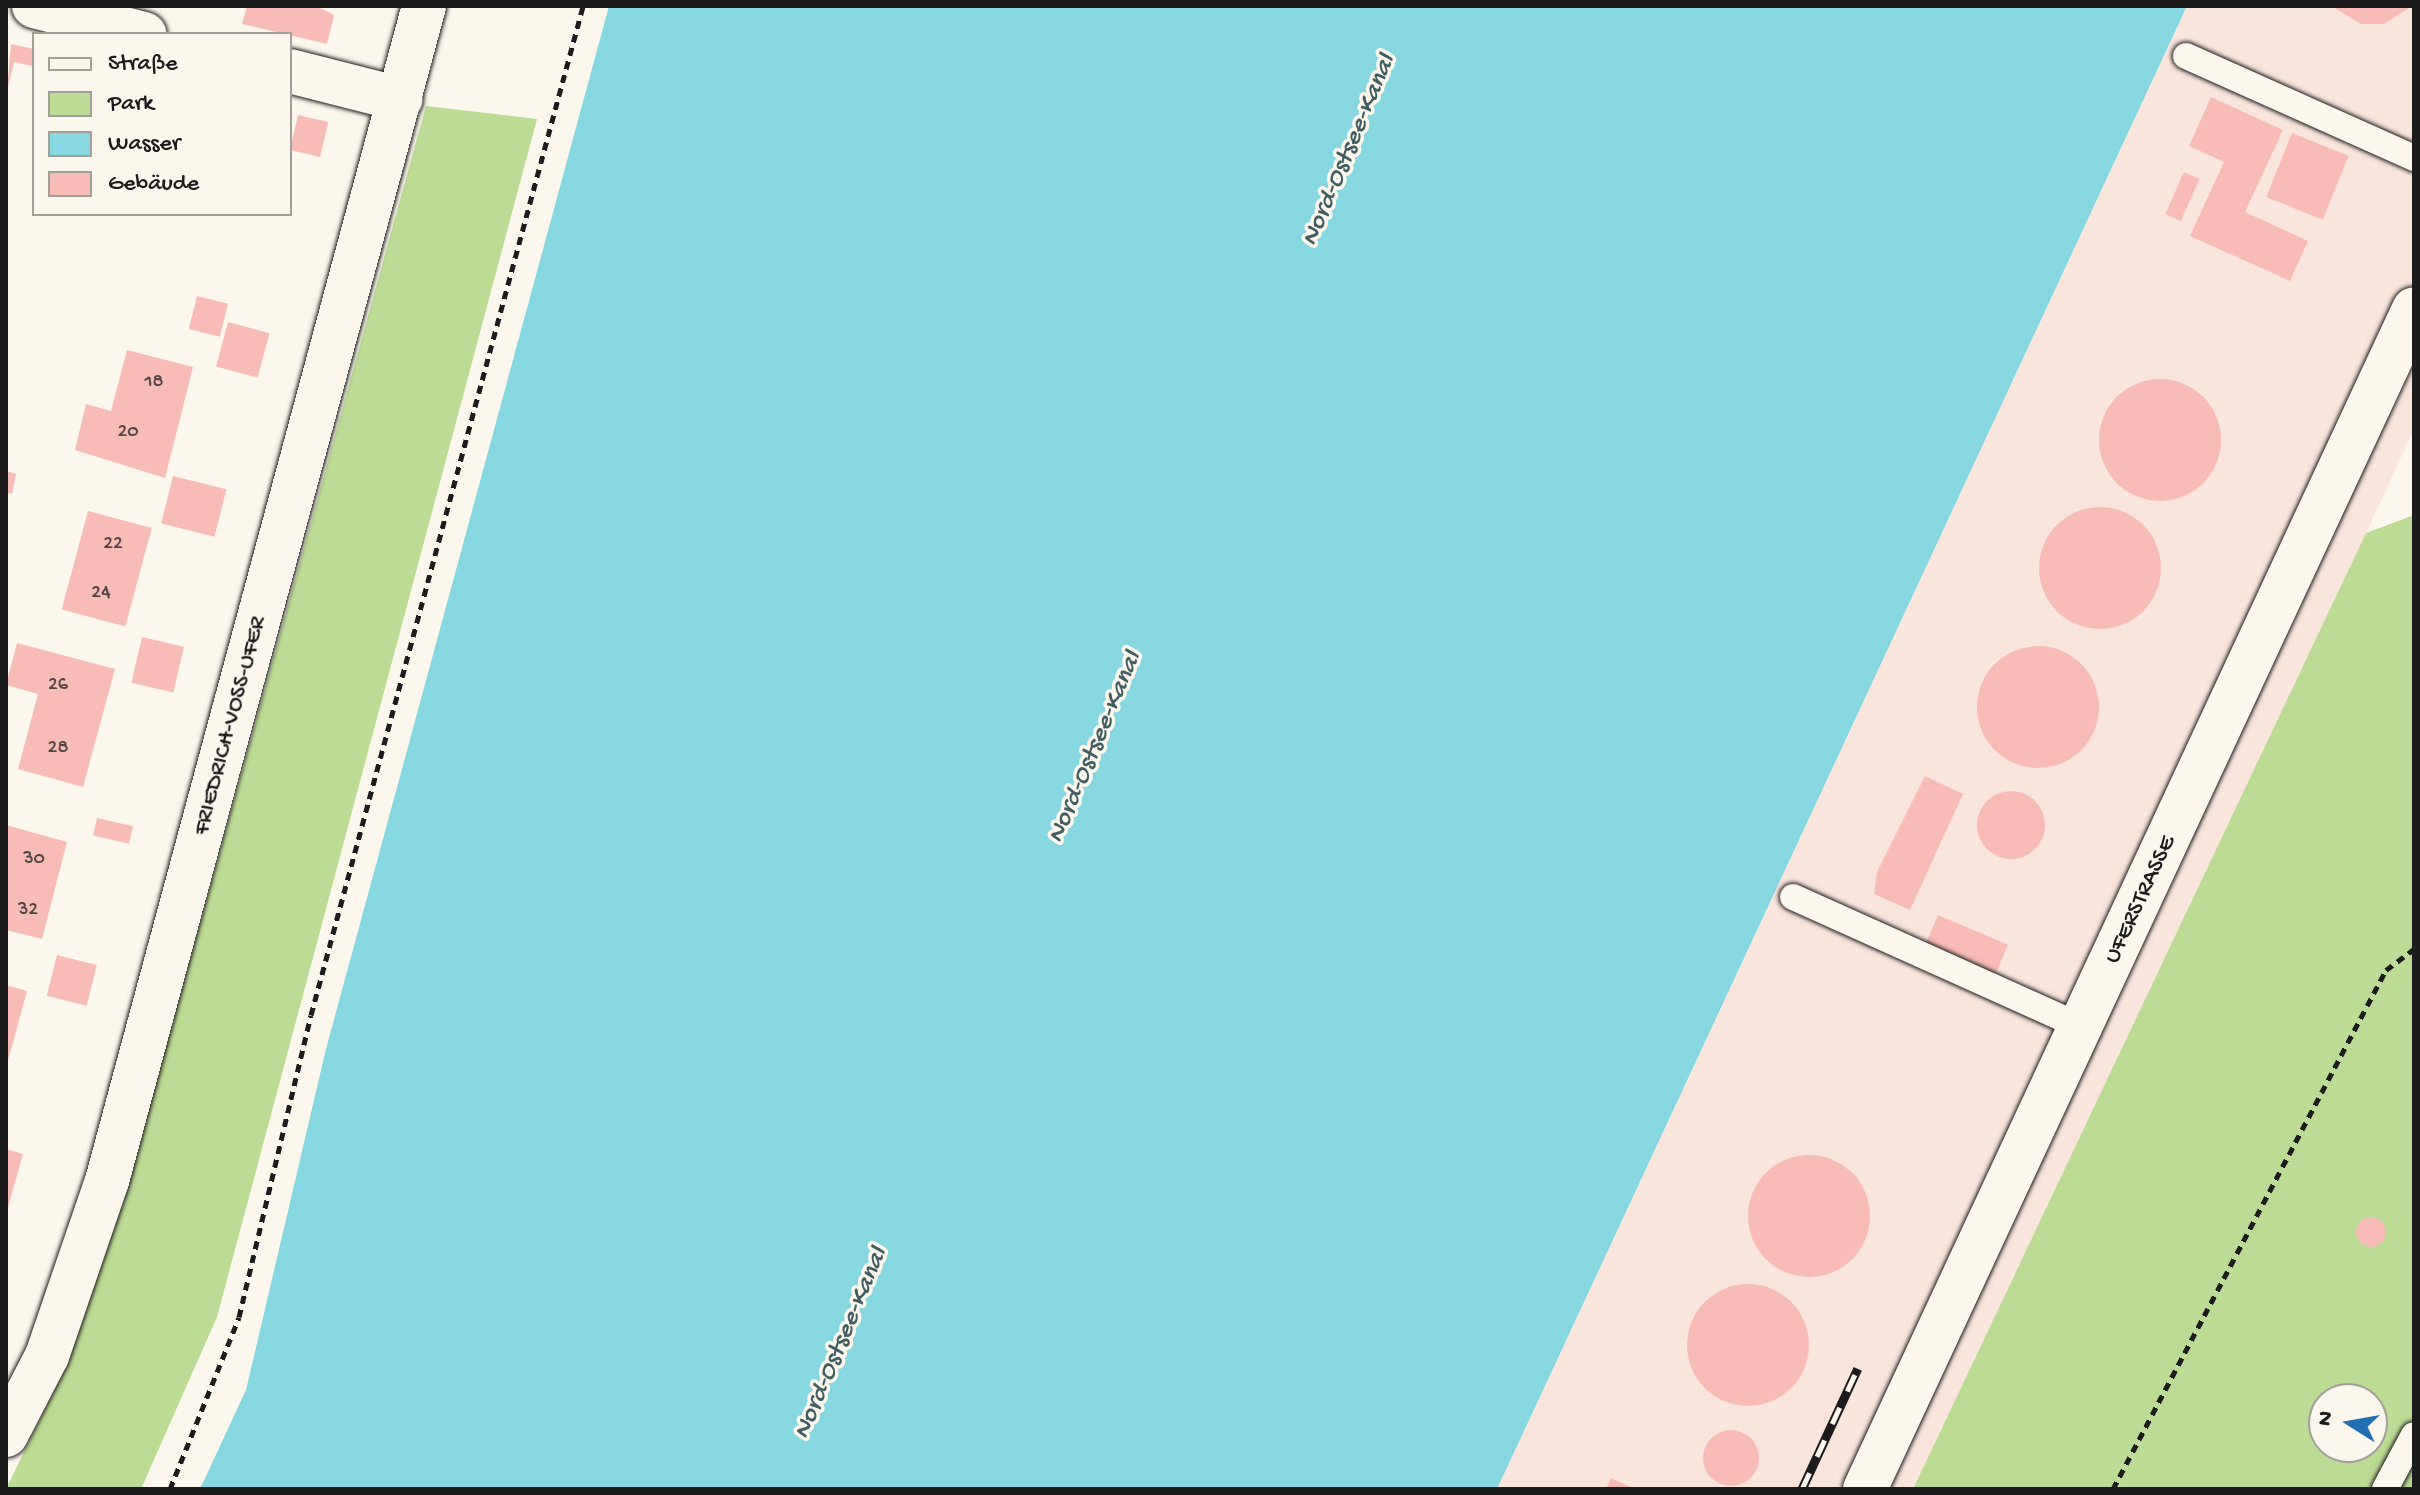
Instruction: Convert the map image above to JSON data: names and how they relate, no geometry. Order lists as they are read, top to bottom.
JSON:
{
  "streets": {
    "street": ["FRIEDRICH-VOSS-UFER", "UFERSTRASSE"]
  },
  "water": ["Nord-Ostsee-Kanal"],
  "house_numbers": [
    "18",
    "20",
    "22",
    "24",
    "26",
    "28",
    "30",
    "32"
  ],
  "legend": [
    "Straße",
    "Park",
    "Wasser",
    "Gebäude"
  ],
  "north": "left"
}
